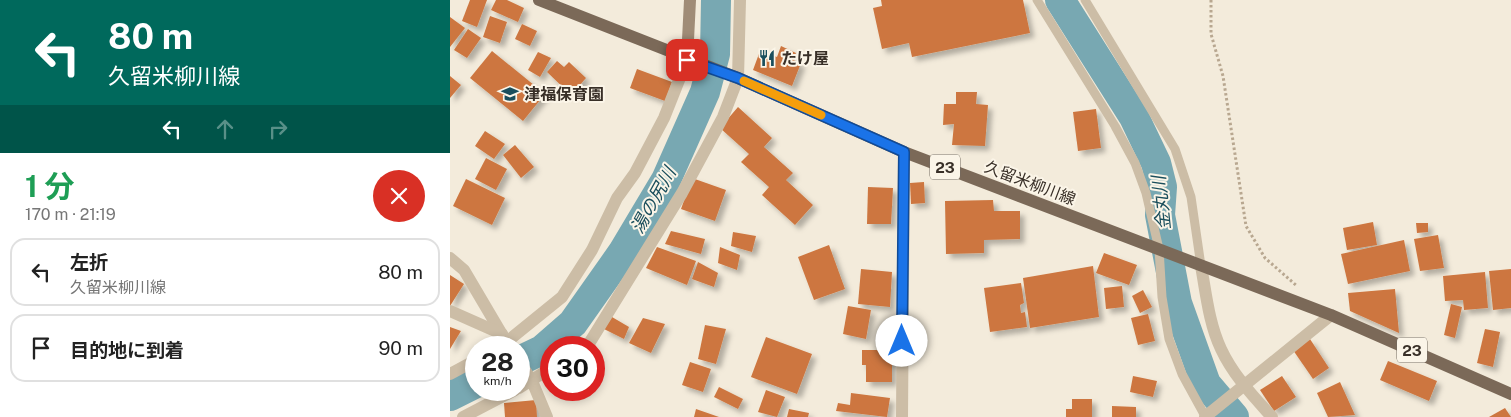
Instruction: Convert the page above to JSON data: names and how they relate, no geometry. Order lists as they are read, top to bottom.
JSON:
{
  "streets": {
    "main road": ["23", "久留米柳川線"]
  },
  "water": ["湯の尻川", "金丸川"],
  "places": {
    "restaurant": ["たけ屋"],
    "school or university": ["津福保育園"]
  },
  "page": {
    "turn": ["80 m", "久留米柳川線"],
    "heading": ["1 分", "170 m · 21:19"],
    "list": [
      {
        "name": "左折",
        "note": "久留米柳川線",
        "value": "80 m"
      },
      {
        "name": "目的地に到着",
        "value": "90 m"
      }
    ],
    "speed": "28 km/h",
    "limit": "30"
  }
}
